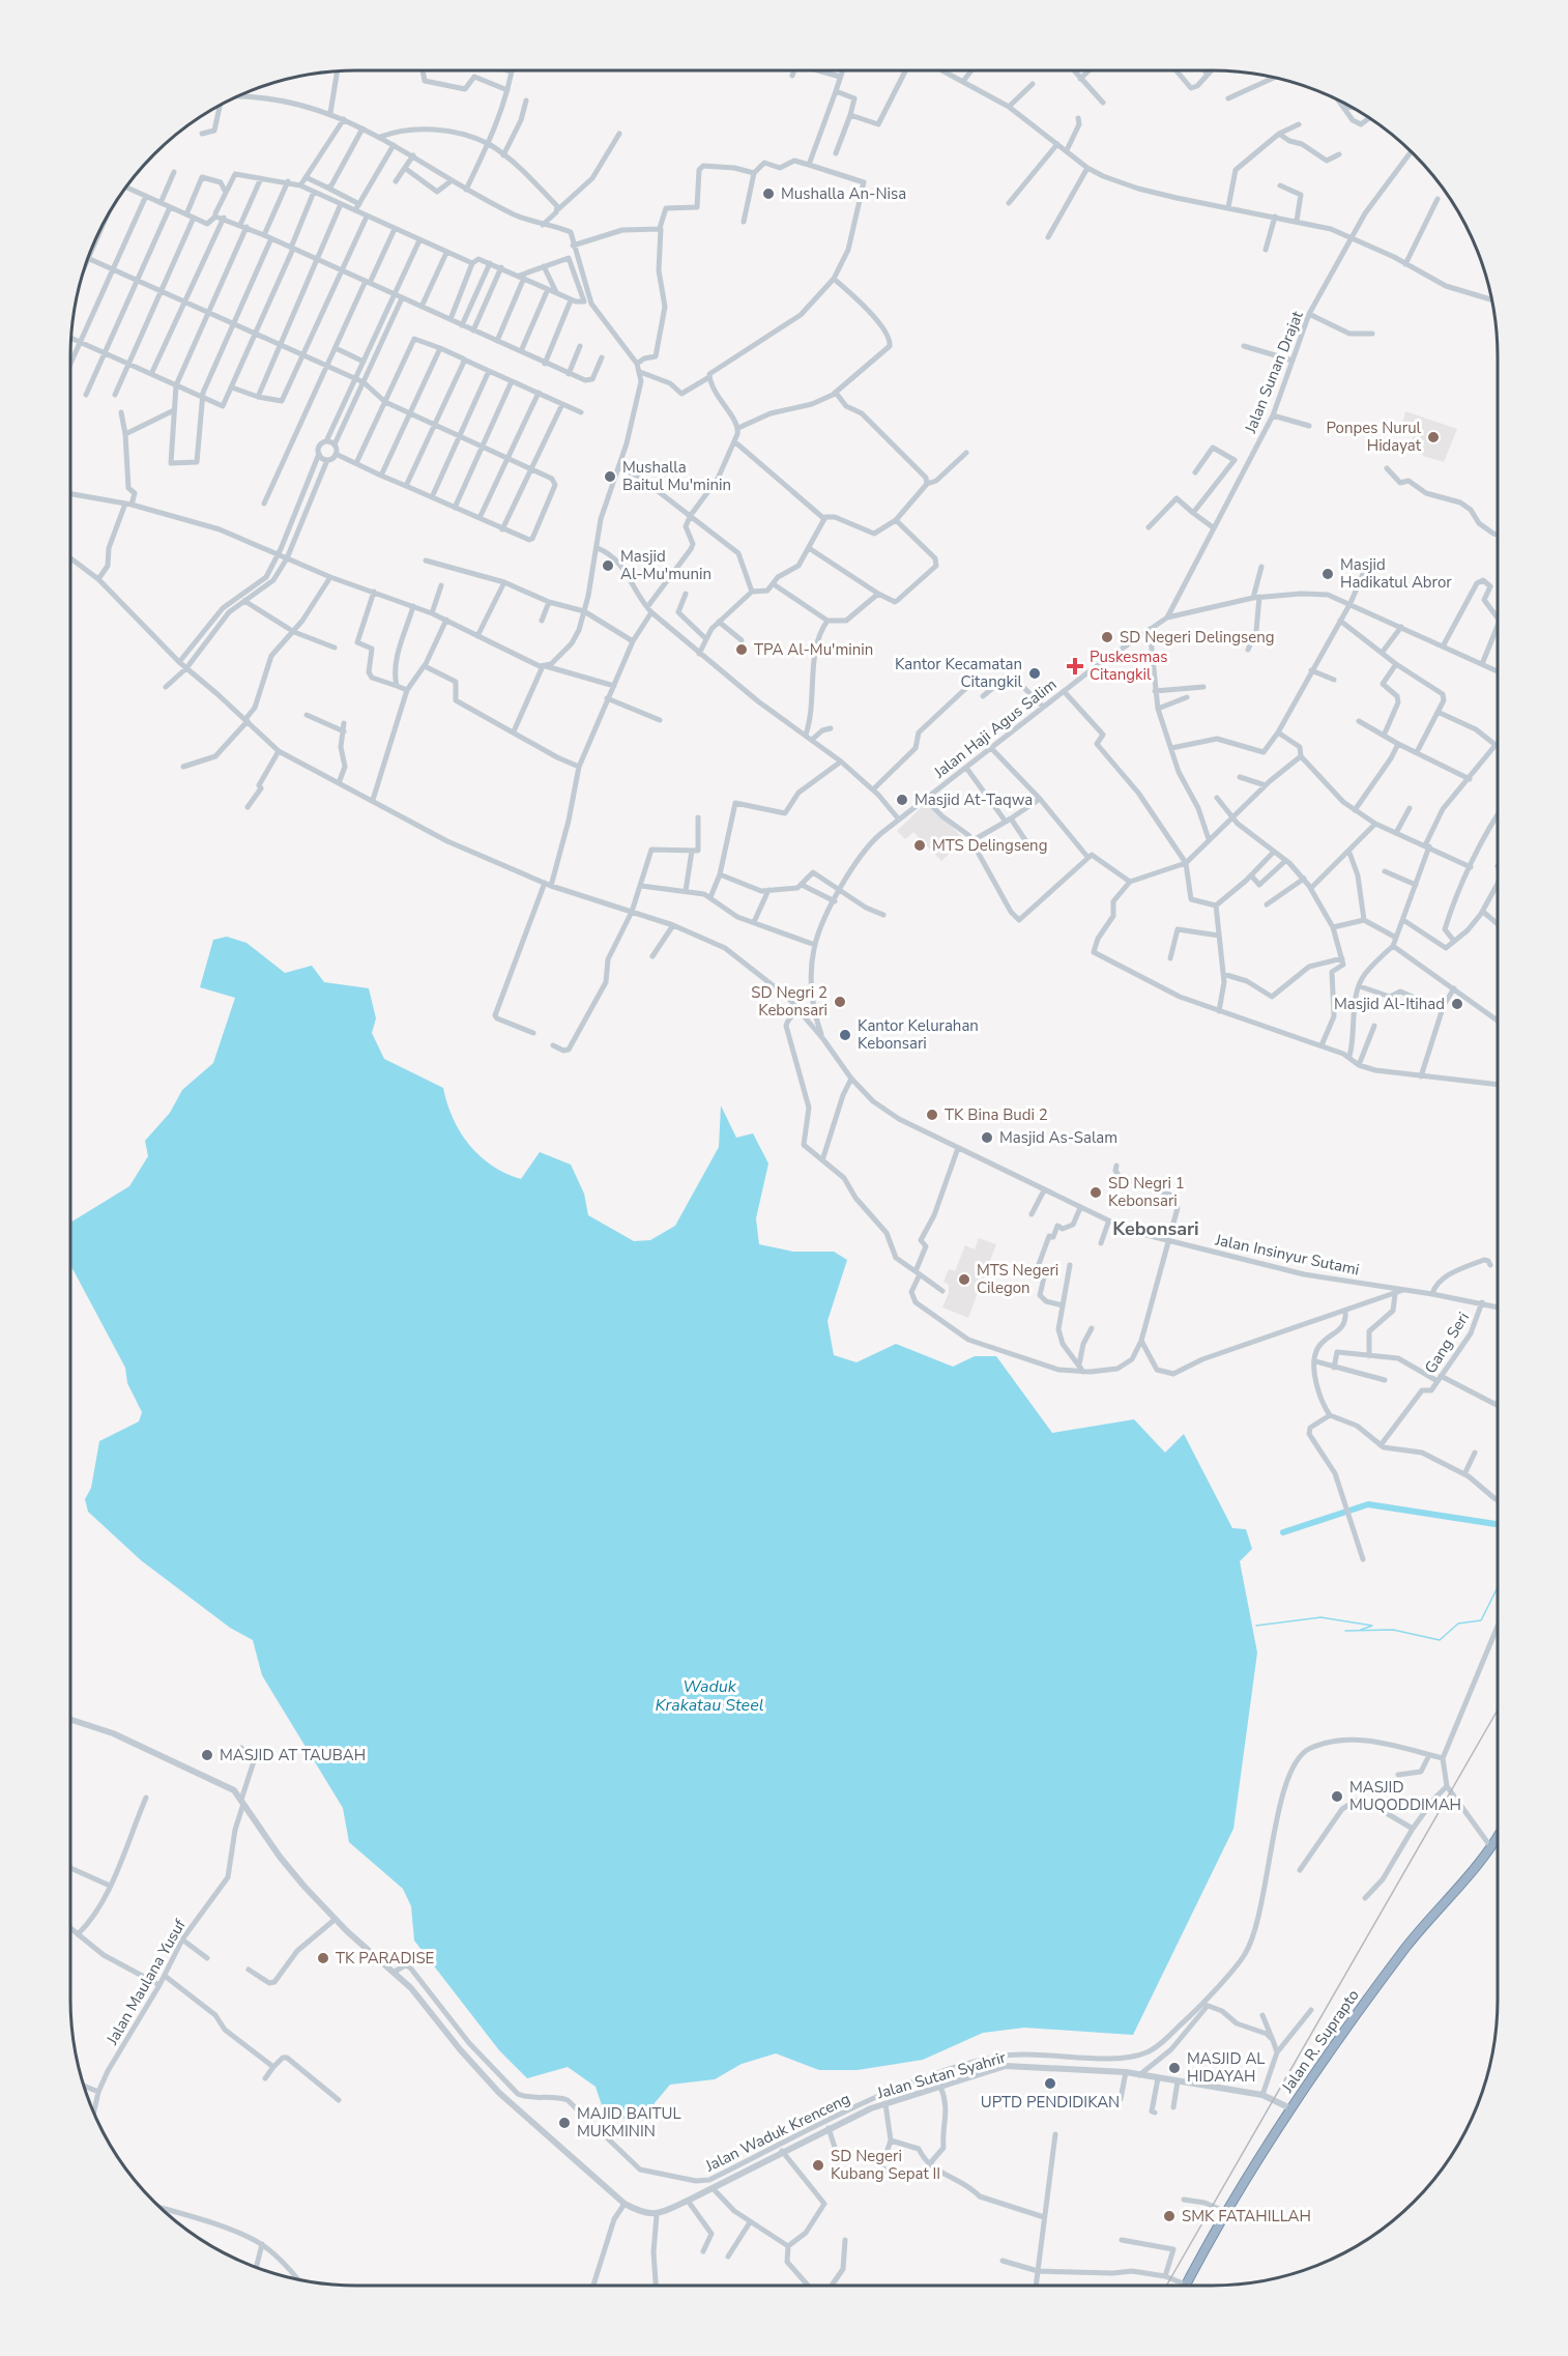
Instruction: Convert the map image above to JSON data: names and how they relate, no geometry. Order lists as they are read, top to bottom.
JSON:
{
  "streets": {
    "highway": ["Jalan R. Suprapto"],
    "street": [
      "Jalan Sunan Drajat",
      "Jalan Haji Agus Salim",
      "Jalan Insinyur Sutami",
      "Gang Seri",
      "Jalan Maulana Yusuf",
      "Jalan Sutan Syahrir",
      "Jalan Waduk Krenceng"
    ]
  },
  "crossings": [
    ["Jalan Sunan Drajat", "Jalan Haji Agus Salim"],
    ["Jalan Insinyur Sutami", "Gang Seri"],
    ["Jalan R. Suprapto", "Jalan Sutan Syahrir"]
  ],
  "districts": ["Kebonsari"],
  "water": ["Waduk Krakatau Steel"],
  "places": {
    "other": [
      "Mushalla An-Nisa",
      "Ponpes Nurul Hidayat",
      "Mushalla Baitul Mu'minin",
      "Masjid Al-Mu'munin",
      "Masjid Hadikatul Abror",
      "SD Negeri Delingseng",
      "TPA Al-Mu'minin",
      "Kantor Kecamatan Citangkil",
      "Masjid At-Taqwa",
      "MTS Delingseng",
      "SD Negri 2 Kebonsari",
      "Masjid Al-Itihad",
      "Kantor Kelurahan Kebonsari",
      "TK Bina Budi 2",
      "Masjid As-Salam",
      "SD Negri 1 Kebonsari",
      "MTS Negeri Cilegon",
      "MASJID AT TAUBAH",
      "MASJID MUQODDIMAH",
      "TK PARADISE",
      "MASJID AL HIDAYAH",
      "UPTD PENDIDIKAN",
      "MAJID BAITUL MUKMININ",
      "SD Negeri Kubang Sepat II",
      "SMK FATAHILLAH"
    ],
    "health": ["Puskesmas Citangkil"]
  }
}
